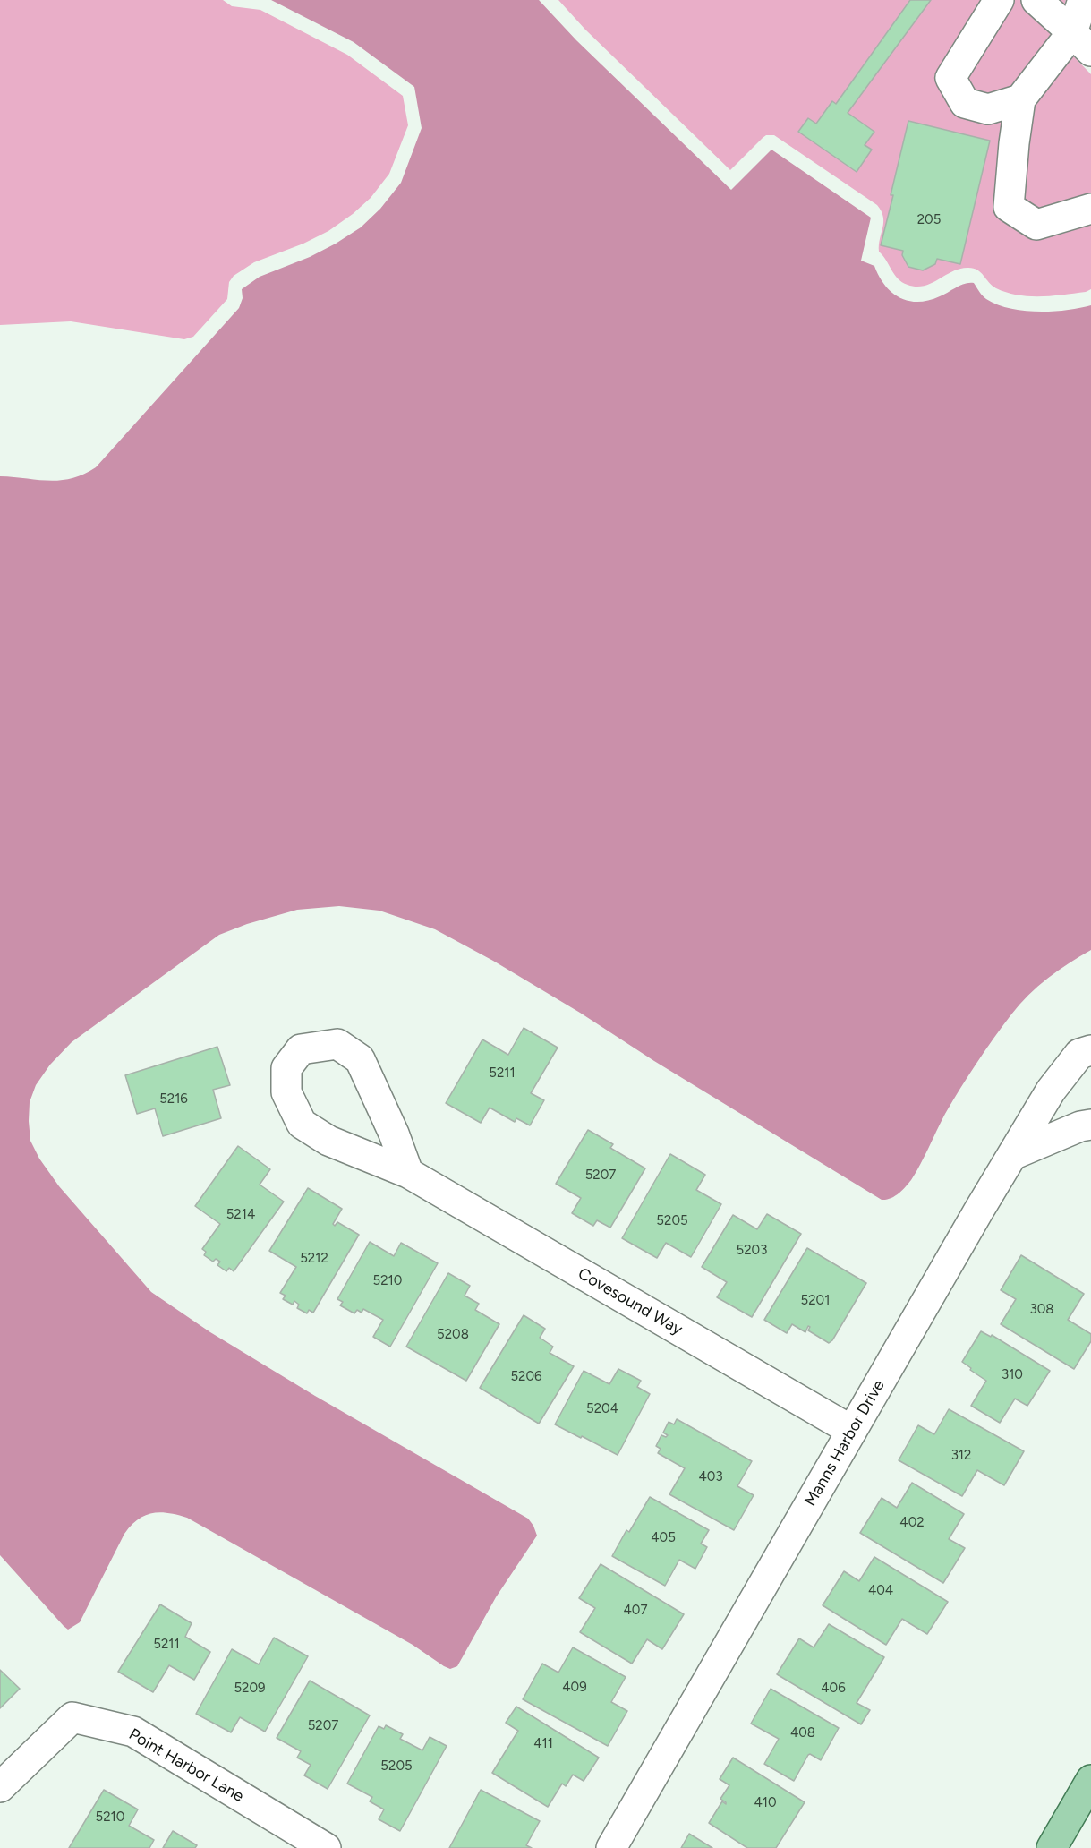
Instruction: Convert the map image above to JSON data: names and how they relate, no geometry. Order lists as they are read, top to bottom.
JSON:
{
  "streets": {
    "street": ["Covesound Way", "Manns Harbor Drive", "Point Harbor Lane"]
  },
  "crossings": [
    ["Covesound Way", "Manns Harbor Drive"]
  ],
  "house_numbers": [
    "205",
    "5211",
    "5216",
    "5207",
    "5214",
    "5205",
    "5203",
    "5212",
    "5210",
    "5201",
    "308",
    "5208",
    "310",
    "5206",
    "5204",
    "312",
    "403",
    "402",
    "405",
    "404",
    "407",
    "5211",
    "409",
    "5209",
    "406",
    "5207",
    "408",
    "411",
    "5205",
    "410",
    "5210"
  ]
}
